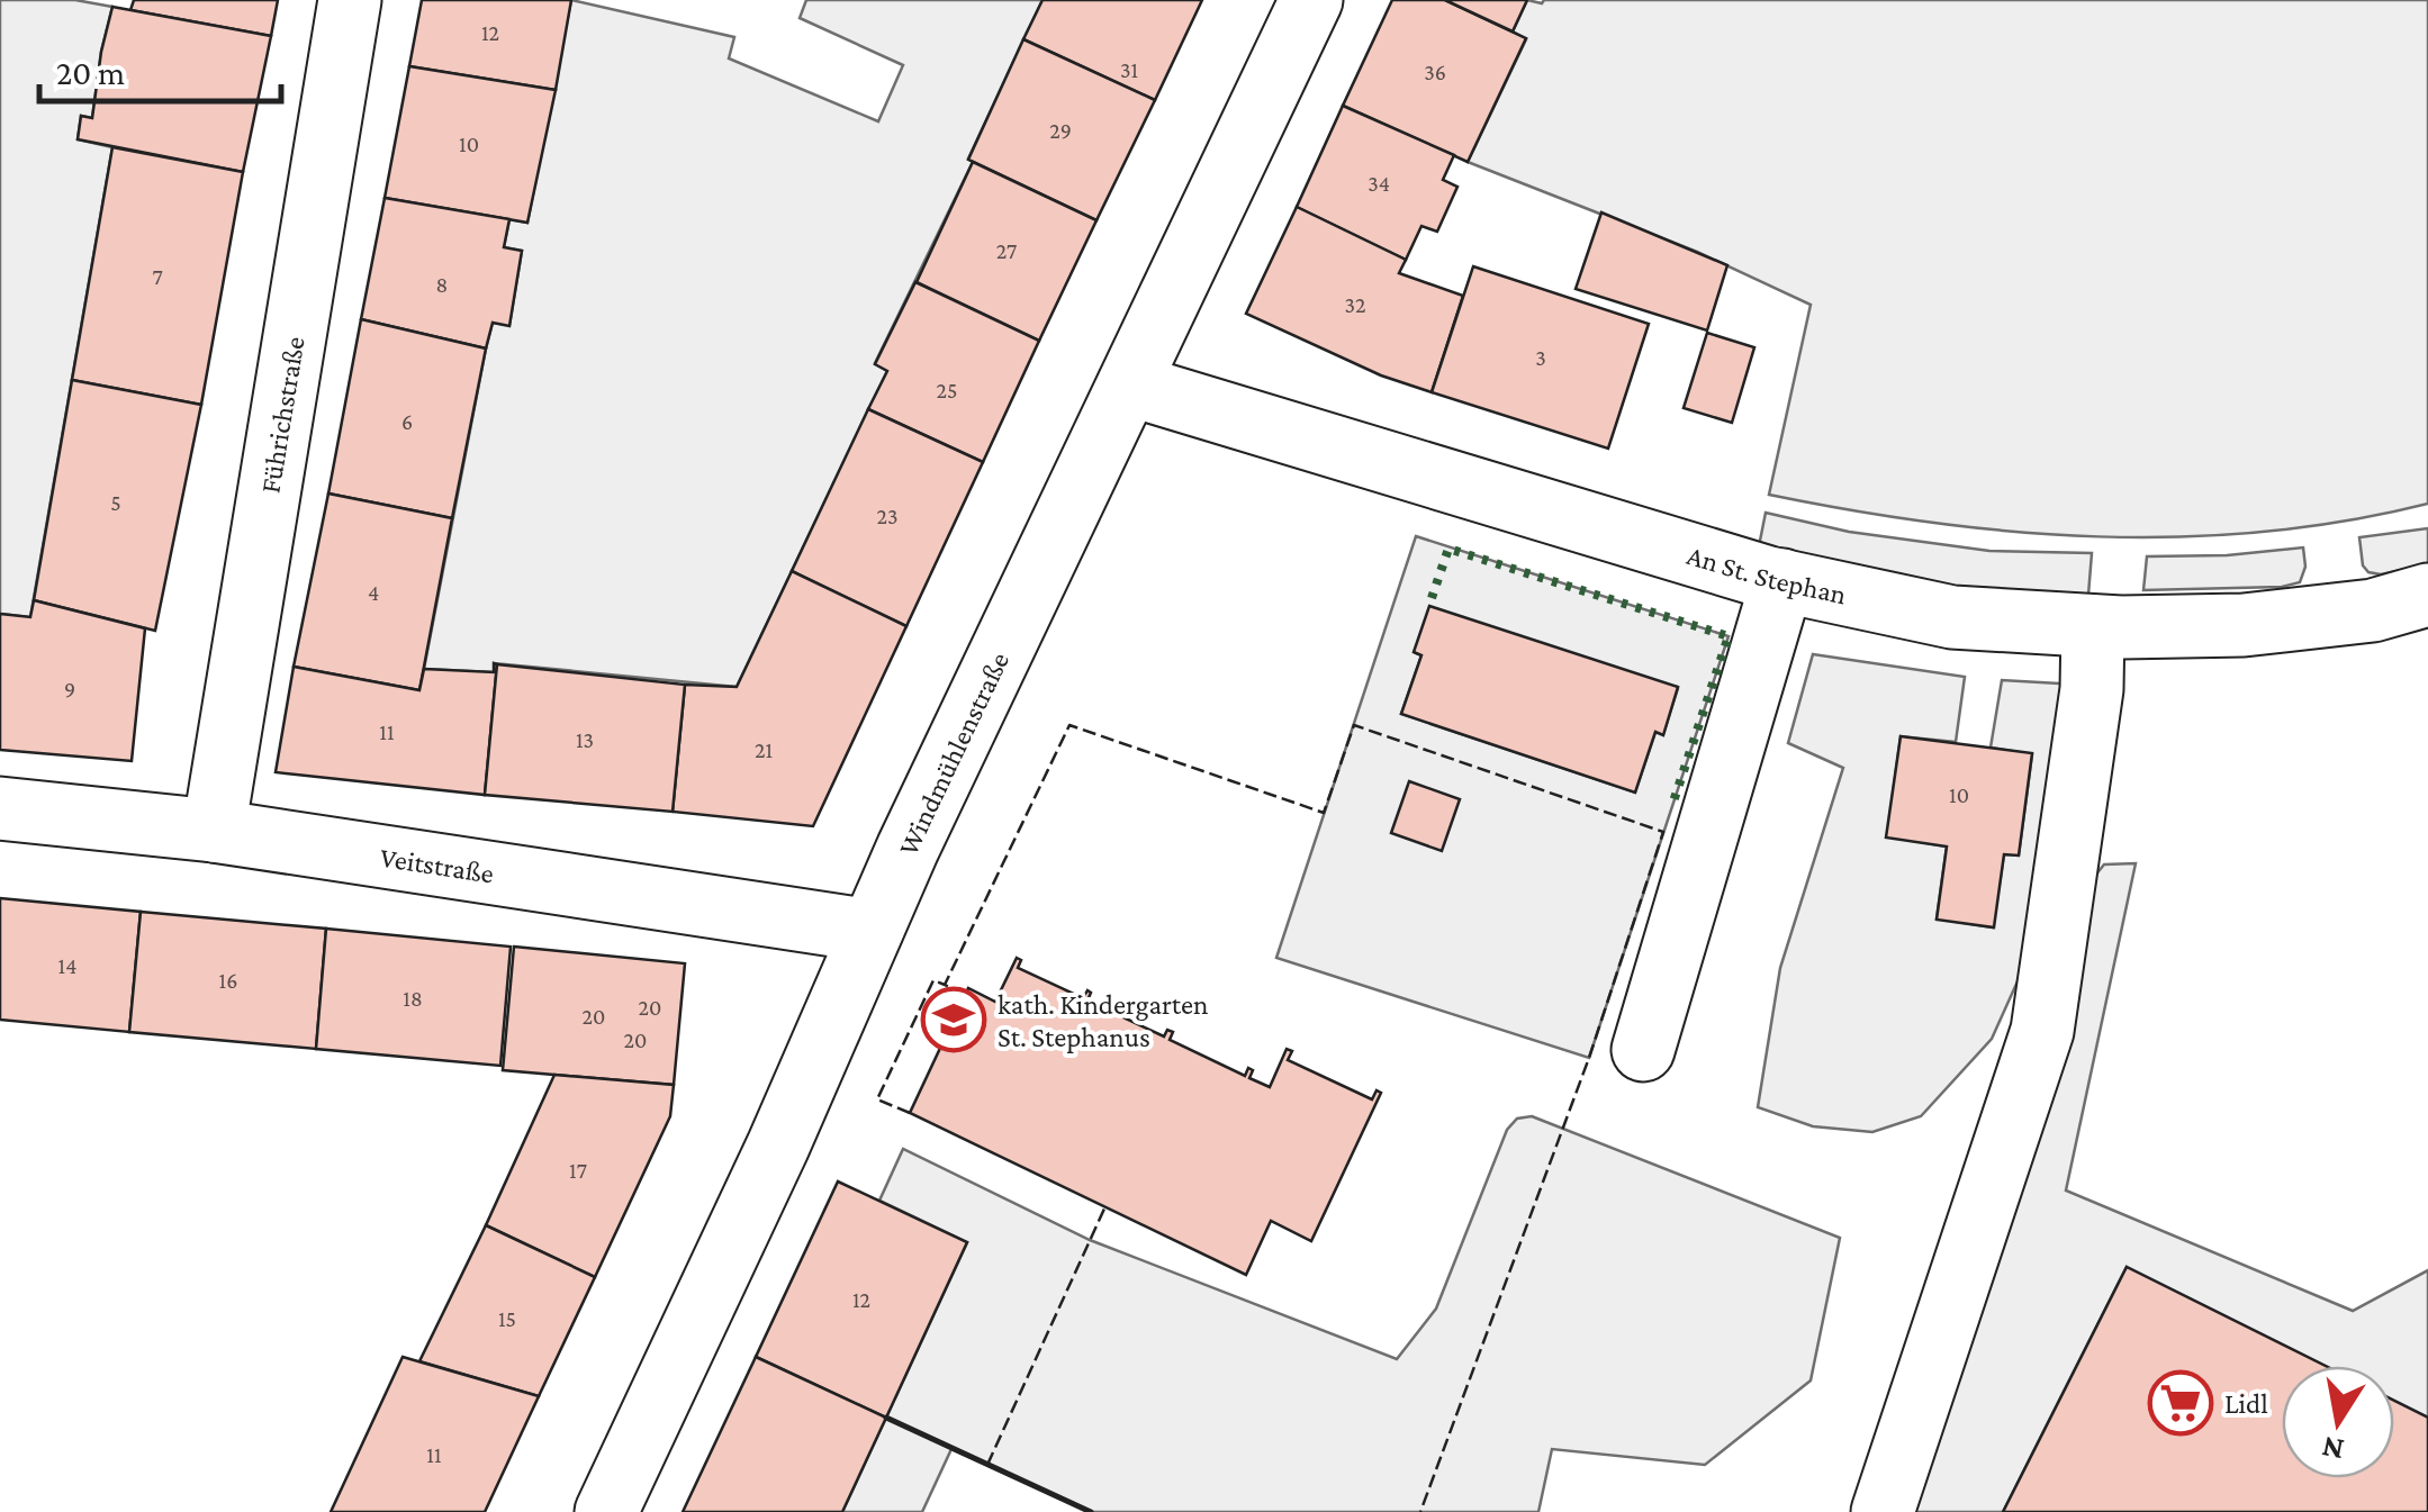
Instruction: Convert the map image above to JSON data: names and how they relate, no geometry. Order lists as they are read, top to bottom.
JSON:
{
  "streets": {
    "street": [
      "Führichstraße",
      "An St. Stephan",
      "Windmühlenstraße",
      "Veitstraße"
    ]
  },
  "crossings": [
    ["Führichstraße", "Veitstraße"],
    ["An St. Stephan", "Windmühlenstraße"],
    ["Windmühlenstraße", "Veitstraße"]
  ],
  "places": {
    "school or university": ["kath. Kindergarten St. Stephanus"],
    "supermarket": ["Lidl"]
  },
  "house_numbers": [
    "12",
    "31",
    "36",
    "29",
    "10",
    "34",
    "27",
    "7",
    "8",
    "32",
    "3",
    "25",
    "6",
    "5",
    "23",
    "4",
    "9",
    "11",
    "13",
    "21",
    "10",
    "14",
    "16",
    "18",
    "20",
    "20",
    "20",
    "17",
    "12",
    "15",
    "11"
  ],
  "scale_bar": "20 m",
  "north": "bottom"
}
